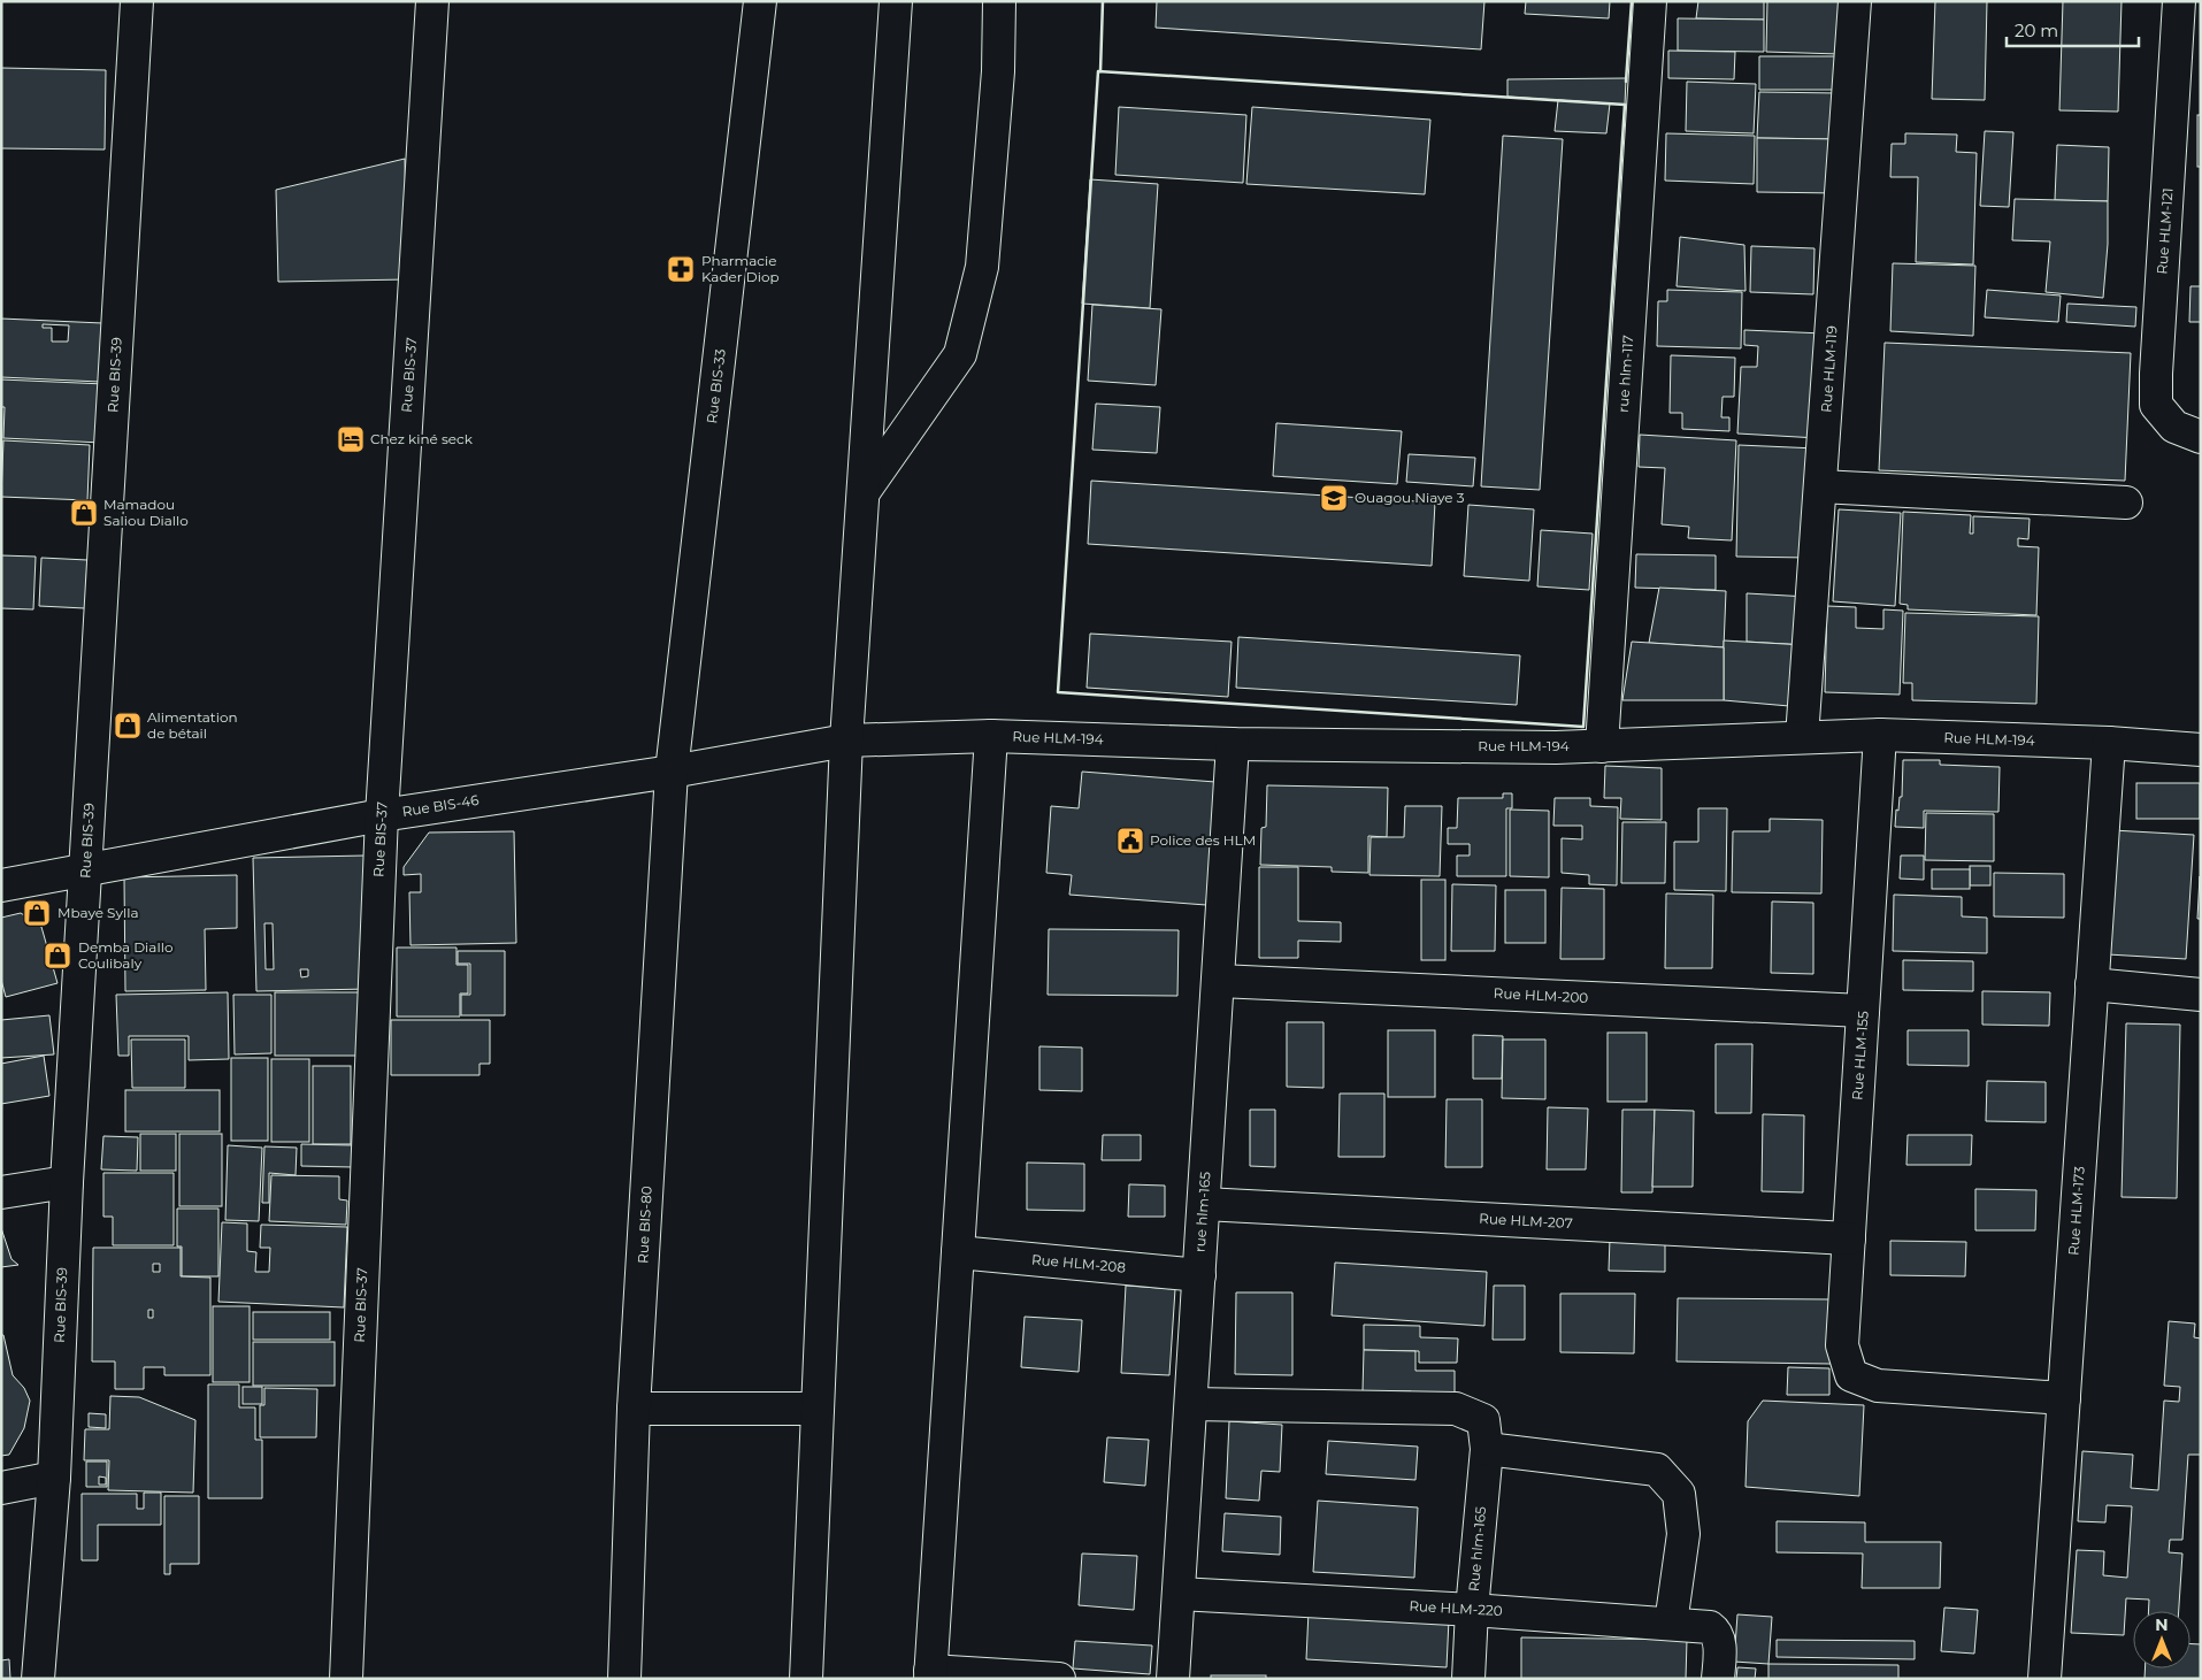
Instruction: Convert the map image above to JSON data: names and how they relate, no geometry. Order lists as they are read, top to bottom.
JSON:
{
  "streets": {
    "street": [
      "Rue HLM-121",
      "Rue HLM-119",
      "rue hlm-117",
      "Rue BIS-39",
      "Rue BIS-37",
      "Rue BIS-33",
      "Rue HLM-194",
      "Rue BIS-46",
      "Rue HLM-200",
      "Rue HLM-155",
      "Rue HLM-173",
      "rue hlm-165",
      "Rue HLM-207",
      "Rue BIS-80",
      "Rue HLM-208",
      "Rue hlm-165",
      "Rue HLM-220"
    ]
  },
  "crossings": [
    ["Rue HLM-119", "Rue HLM-194"],
    ["rue hlm-117", "Rue HLM-194"],
    ["Rue BIS-39", "Rue BIS-46"],
    ["Rue BIS-37", "Rue BIS-46"],
    ["Rue BIS-33", "Rue BIS-46"],
    ["Rue BIS-33", "Rue BIS-80"],
    ["Rue HLM-194", "Rue BIS-46"],
    ["Rue HLM-194", "Rue HLM-155"],
    ["Rue HLM-194", "Rue HLM-173"],
    ["Rue HLM-194", "rue hlm-165"],
    ["Rue BIS-46", "Rue BIS-80"],
    ["Rue HLM-200", "Rue HLM-155"],
    ["Rue HLM-200", "rue hlm-165"],
    ["Rue HLM-155", "Rue HLM-173"],
    ["Rue HLM-155", "Rue HLM-207"],
    ["rue hlm-165", "Rue HLM-207"],
    ["rue hlm-165", "Rue HLM-208"],
    ["rue hlm-165", "Rue HLM-220"],
    ["Rue hlm-165", "Rue HLM-220"]
  ],
  "places": {
    "pharmacy": ["Pharmacie Kader Diop"],
    "hotel": ["Chez kiné seck"],
    "school or university": ["Ouagou Niaye 3"],
    "shop": [
      "Mamadou Saliou Diallo",
      "Alimentation de bétail",
      "Mbaye Sylla",
      "Demba Diallo Coulibaly"
    ],
    "public building": ["Police des HLM"]
  },
  "scale_bar": "20 m",
  "north": "top"
}
